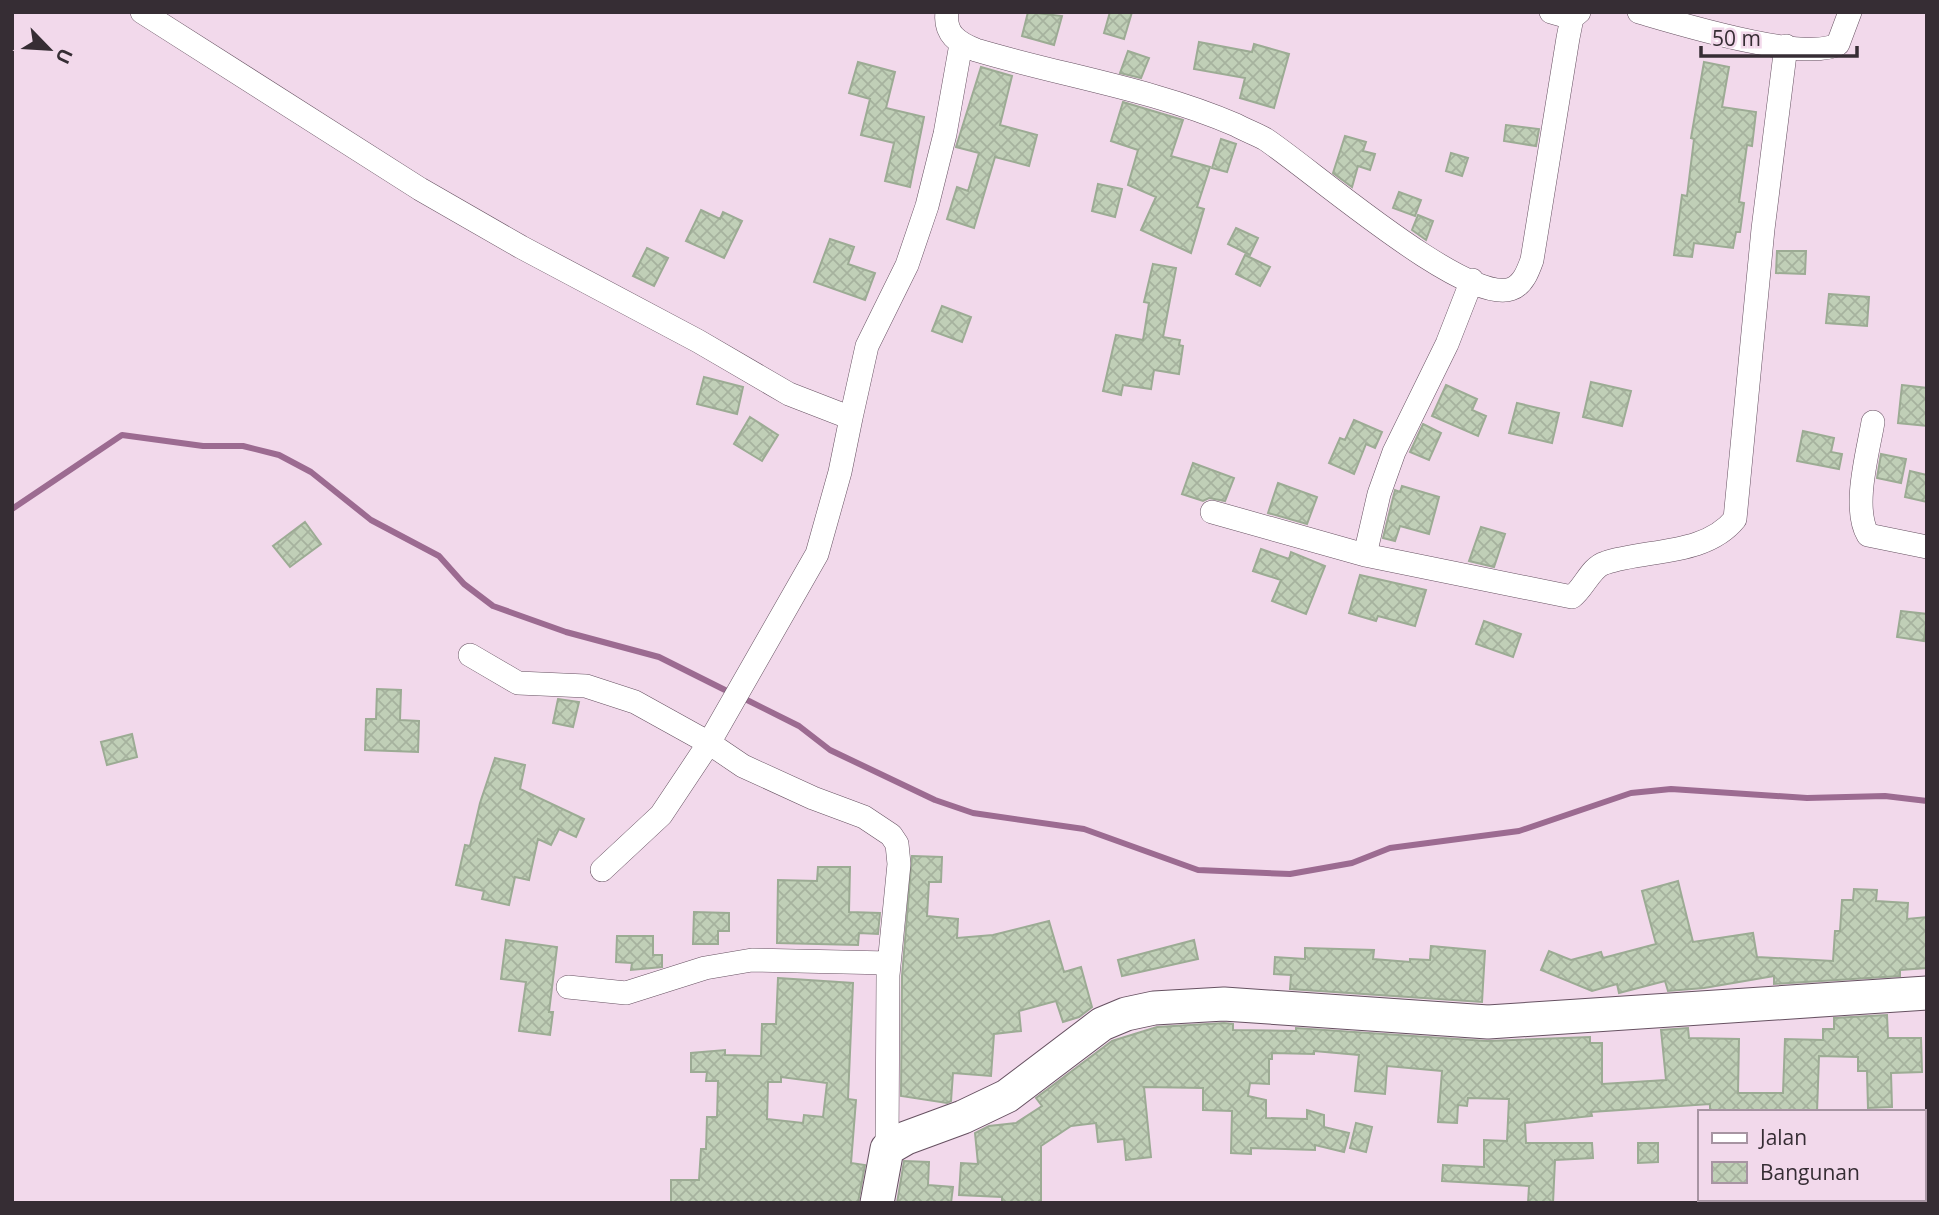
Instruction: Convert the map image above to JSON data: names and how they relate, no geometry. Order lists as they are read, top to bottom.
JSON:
{
  "legend": ["Jalan", "Bangunan"],
  "scale_bar": "50 m",
  "north": "bottom right"
}
